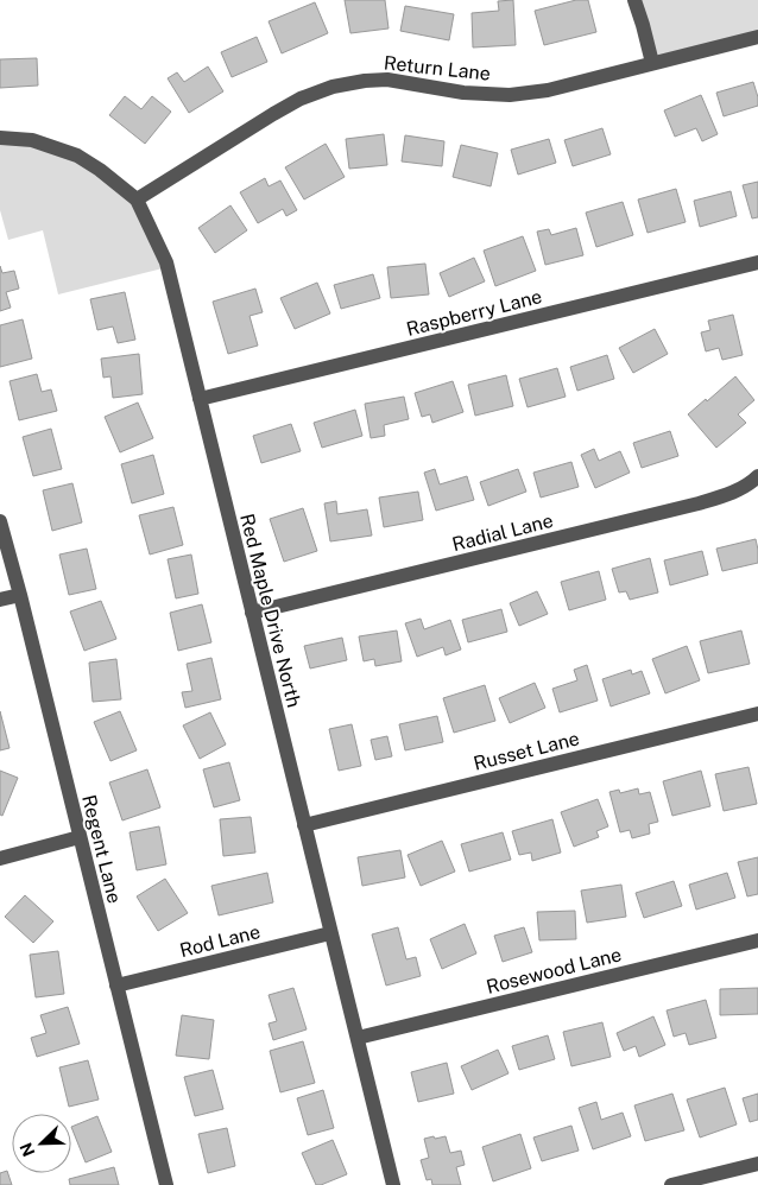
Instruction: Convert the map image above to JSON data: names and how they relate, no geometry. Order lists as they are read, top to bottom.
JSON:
{
  "streets": {
    "street": [
      "Return Lane",
      "Raspberry Lane",
      "Radial Lane",
      "Red Maple Drive North",
      "Russet Lane",
      "Regent Lane",
      "Rod Lane",
      "Rosewood Lane"
    ]
  },
  "crossings": [
    ["Return Lane", "Red Maple Drive North"],
    ["Raspberry Lane", "Red Maple Drive North"],
    ["Radial Lane", "Red Maple Drive North"],
    ["Red Maple Drive North", "Russet Lane"],
    ["Red Maple Drive North", "Rod Lane"],
    ["Red Maple Drive North", "Rosewood Lane"],
    ["Regent Lane", "Rod Lane"]
  ],
  "north": "bottom left"
}
